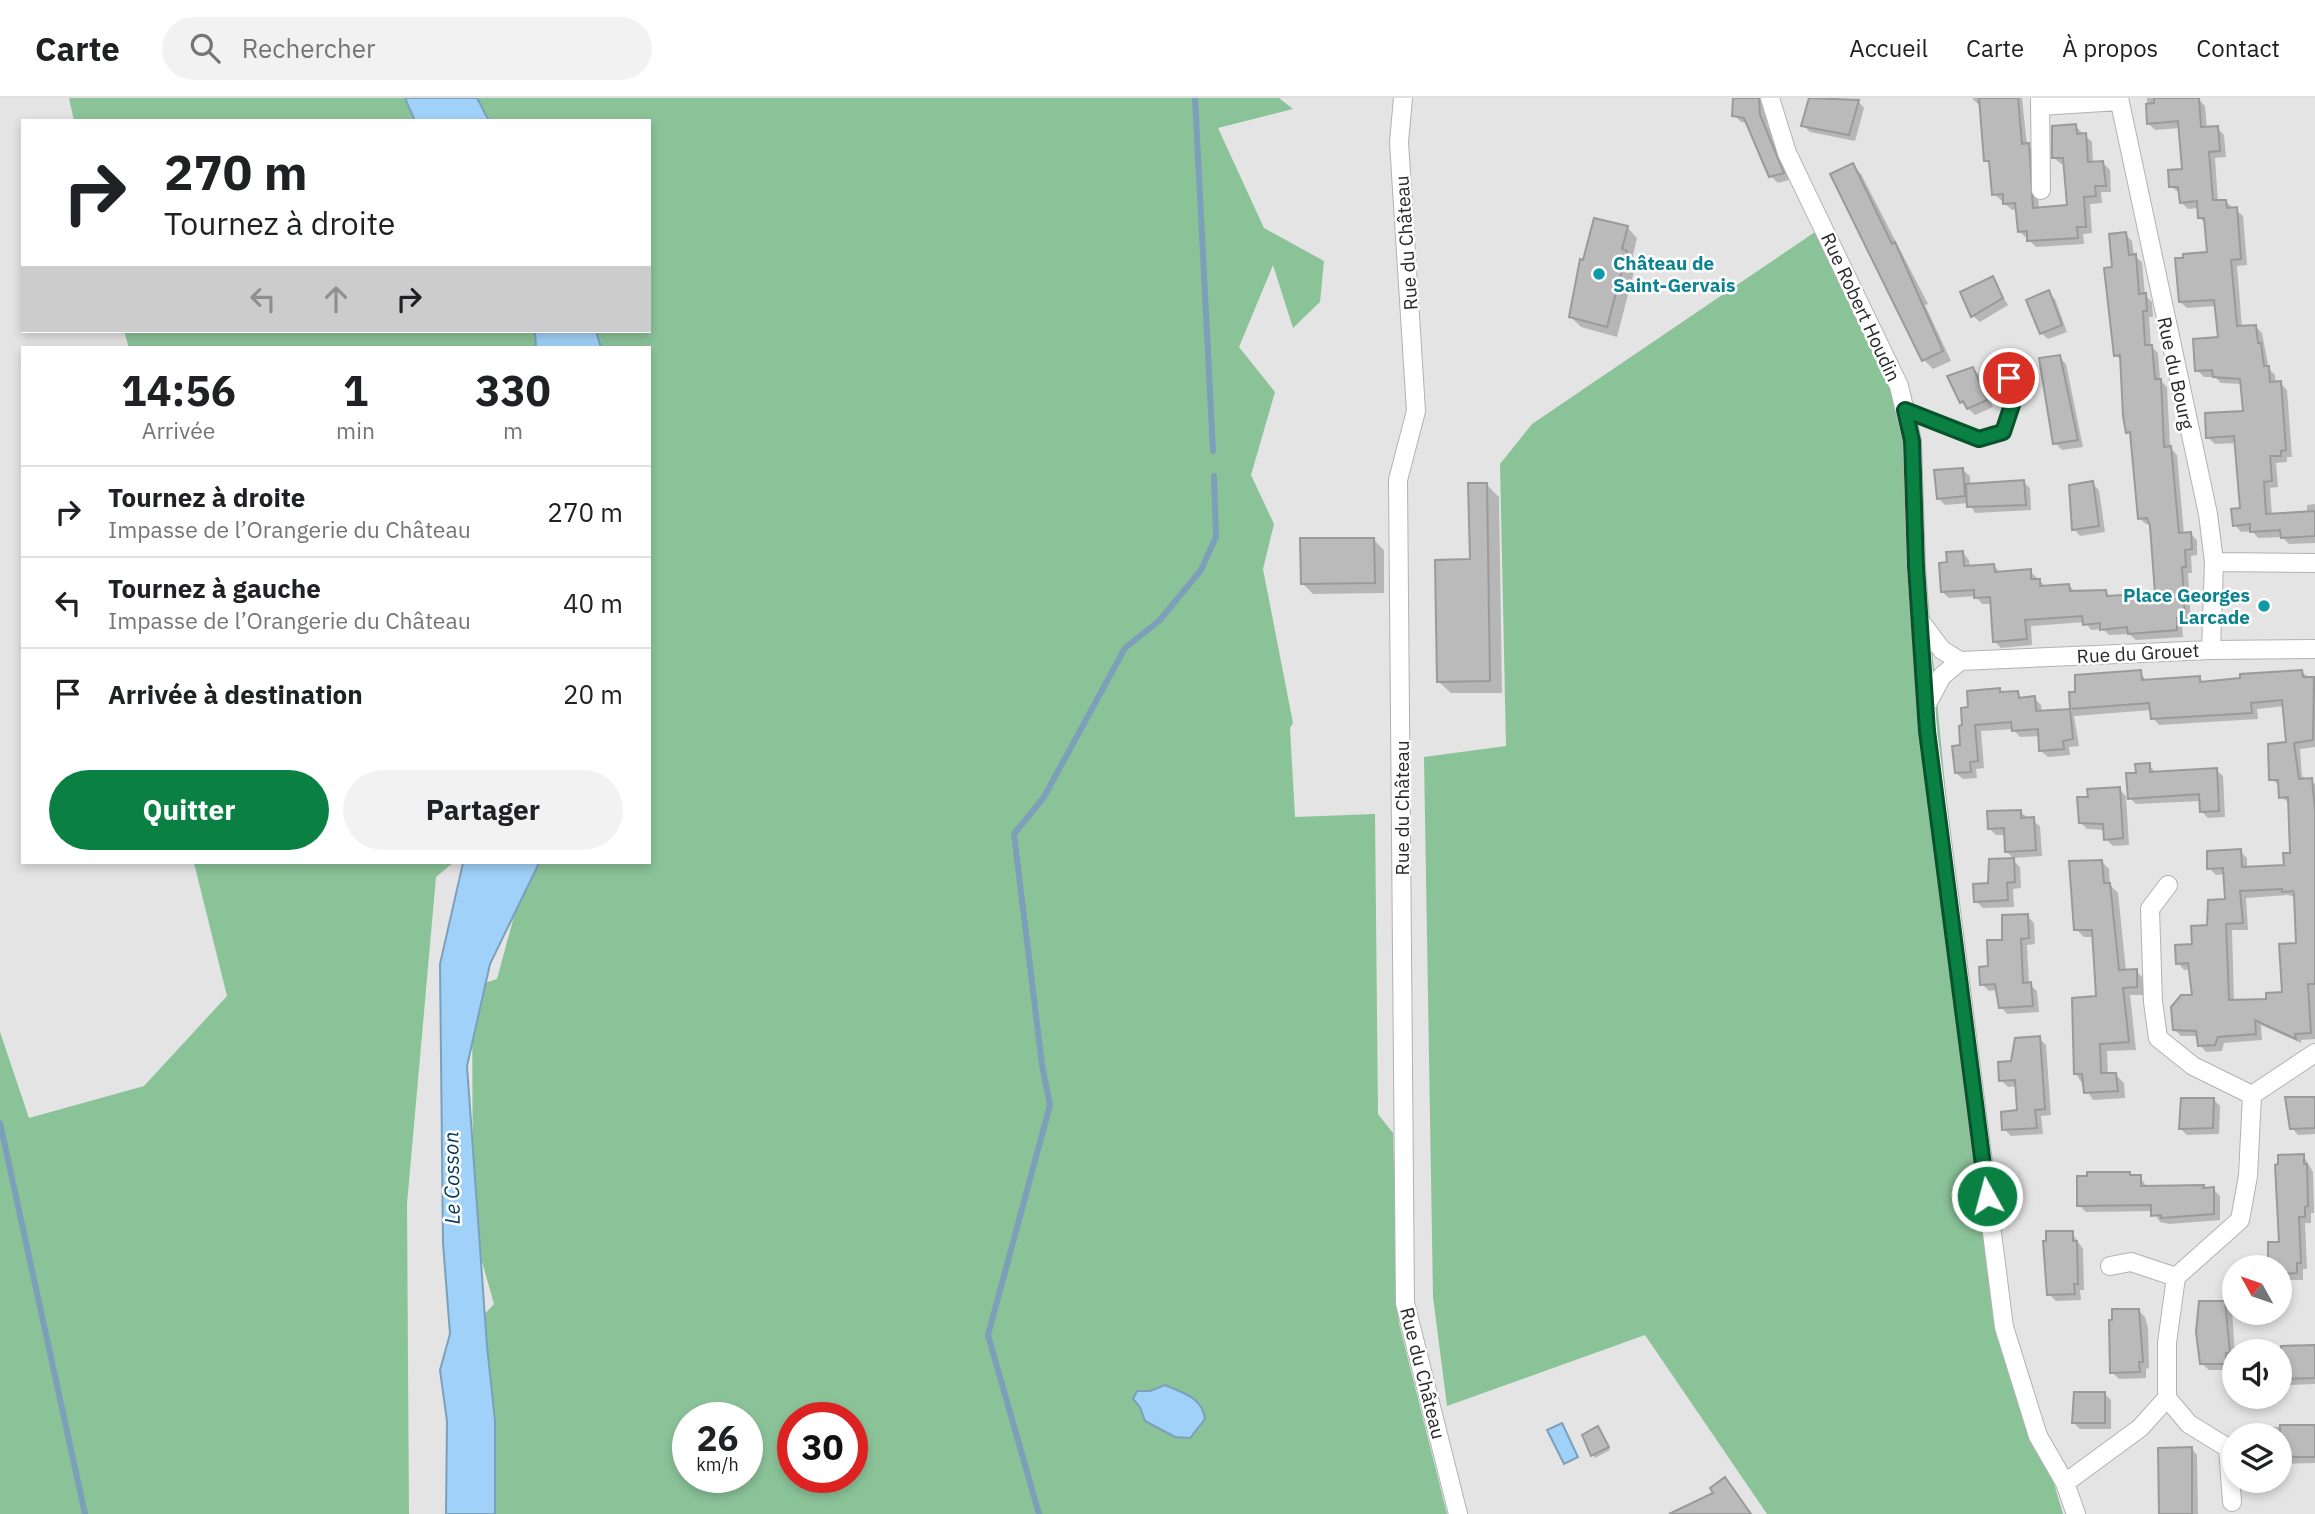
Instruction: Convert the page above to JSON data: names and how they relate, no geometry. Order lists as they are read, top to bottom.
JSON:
{
  "streets": {
    "street": [
      "Rue du Château",
      "Rue Robert Houdin",
      "Rue du Bourg",
      "Rue du Grouet"
    ]
  },
  "crossings": [
    ["Rue du Bourg", "Rue du Grouet"]
  ],
  "water": ["Le Cosson"],
  "places": ["Château de Saint-Gervais", "Place Georges Larcade"],
  "north": "top left",
  "page": {
    "header": "Carte",
    "search": "Rechercher",
    "nav": [
      "Accueil",
      "Carte",
      "À propos",
      "Contact"
    ],
    "turn": ["270 m", "Tournez à droite"],
    "eta": [
      "14:56",
      "Arrivée",
      "1",
      "min",
      "330",
      "m"
    ],
    "list": [
      {
        "name": "Tournez à droite",
        "note": "Impasse de l’Orangerie du Château",
        "value": "270 m"
      },
      {
        "name": "Tournez à gauche",
        "note": "Impasse de l’Orangerie du Château",
        "value": "40 m"
      },
      {
        "name": "Arrivée à destination",
        "value": "20 m"
      }
    ],
    "buttons": ["Quitter", "Partager"],
    "speed": "26 km/h",
    "limit": "30"
  }
}
